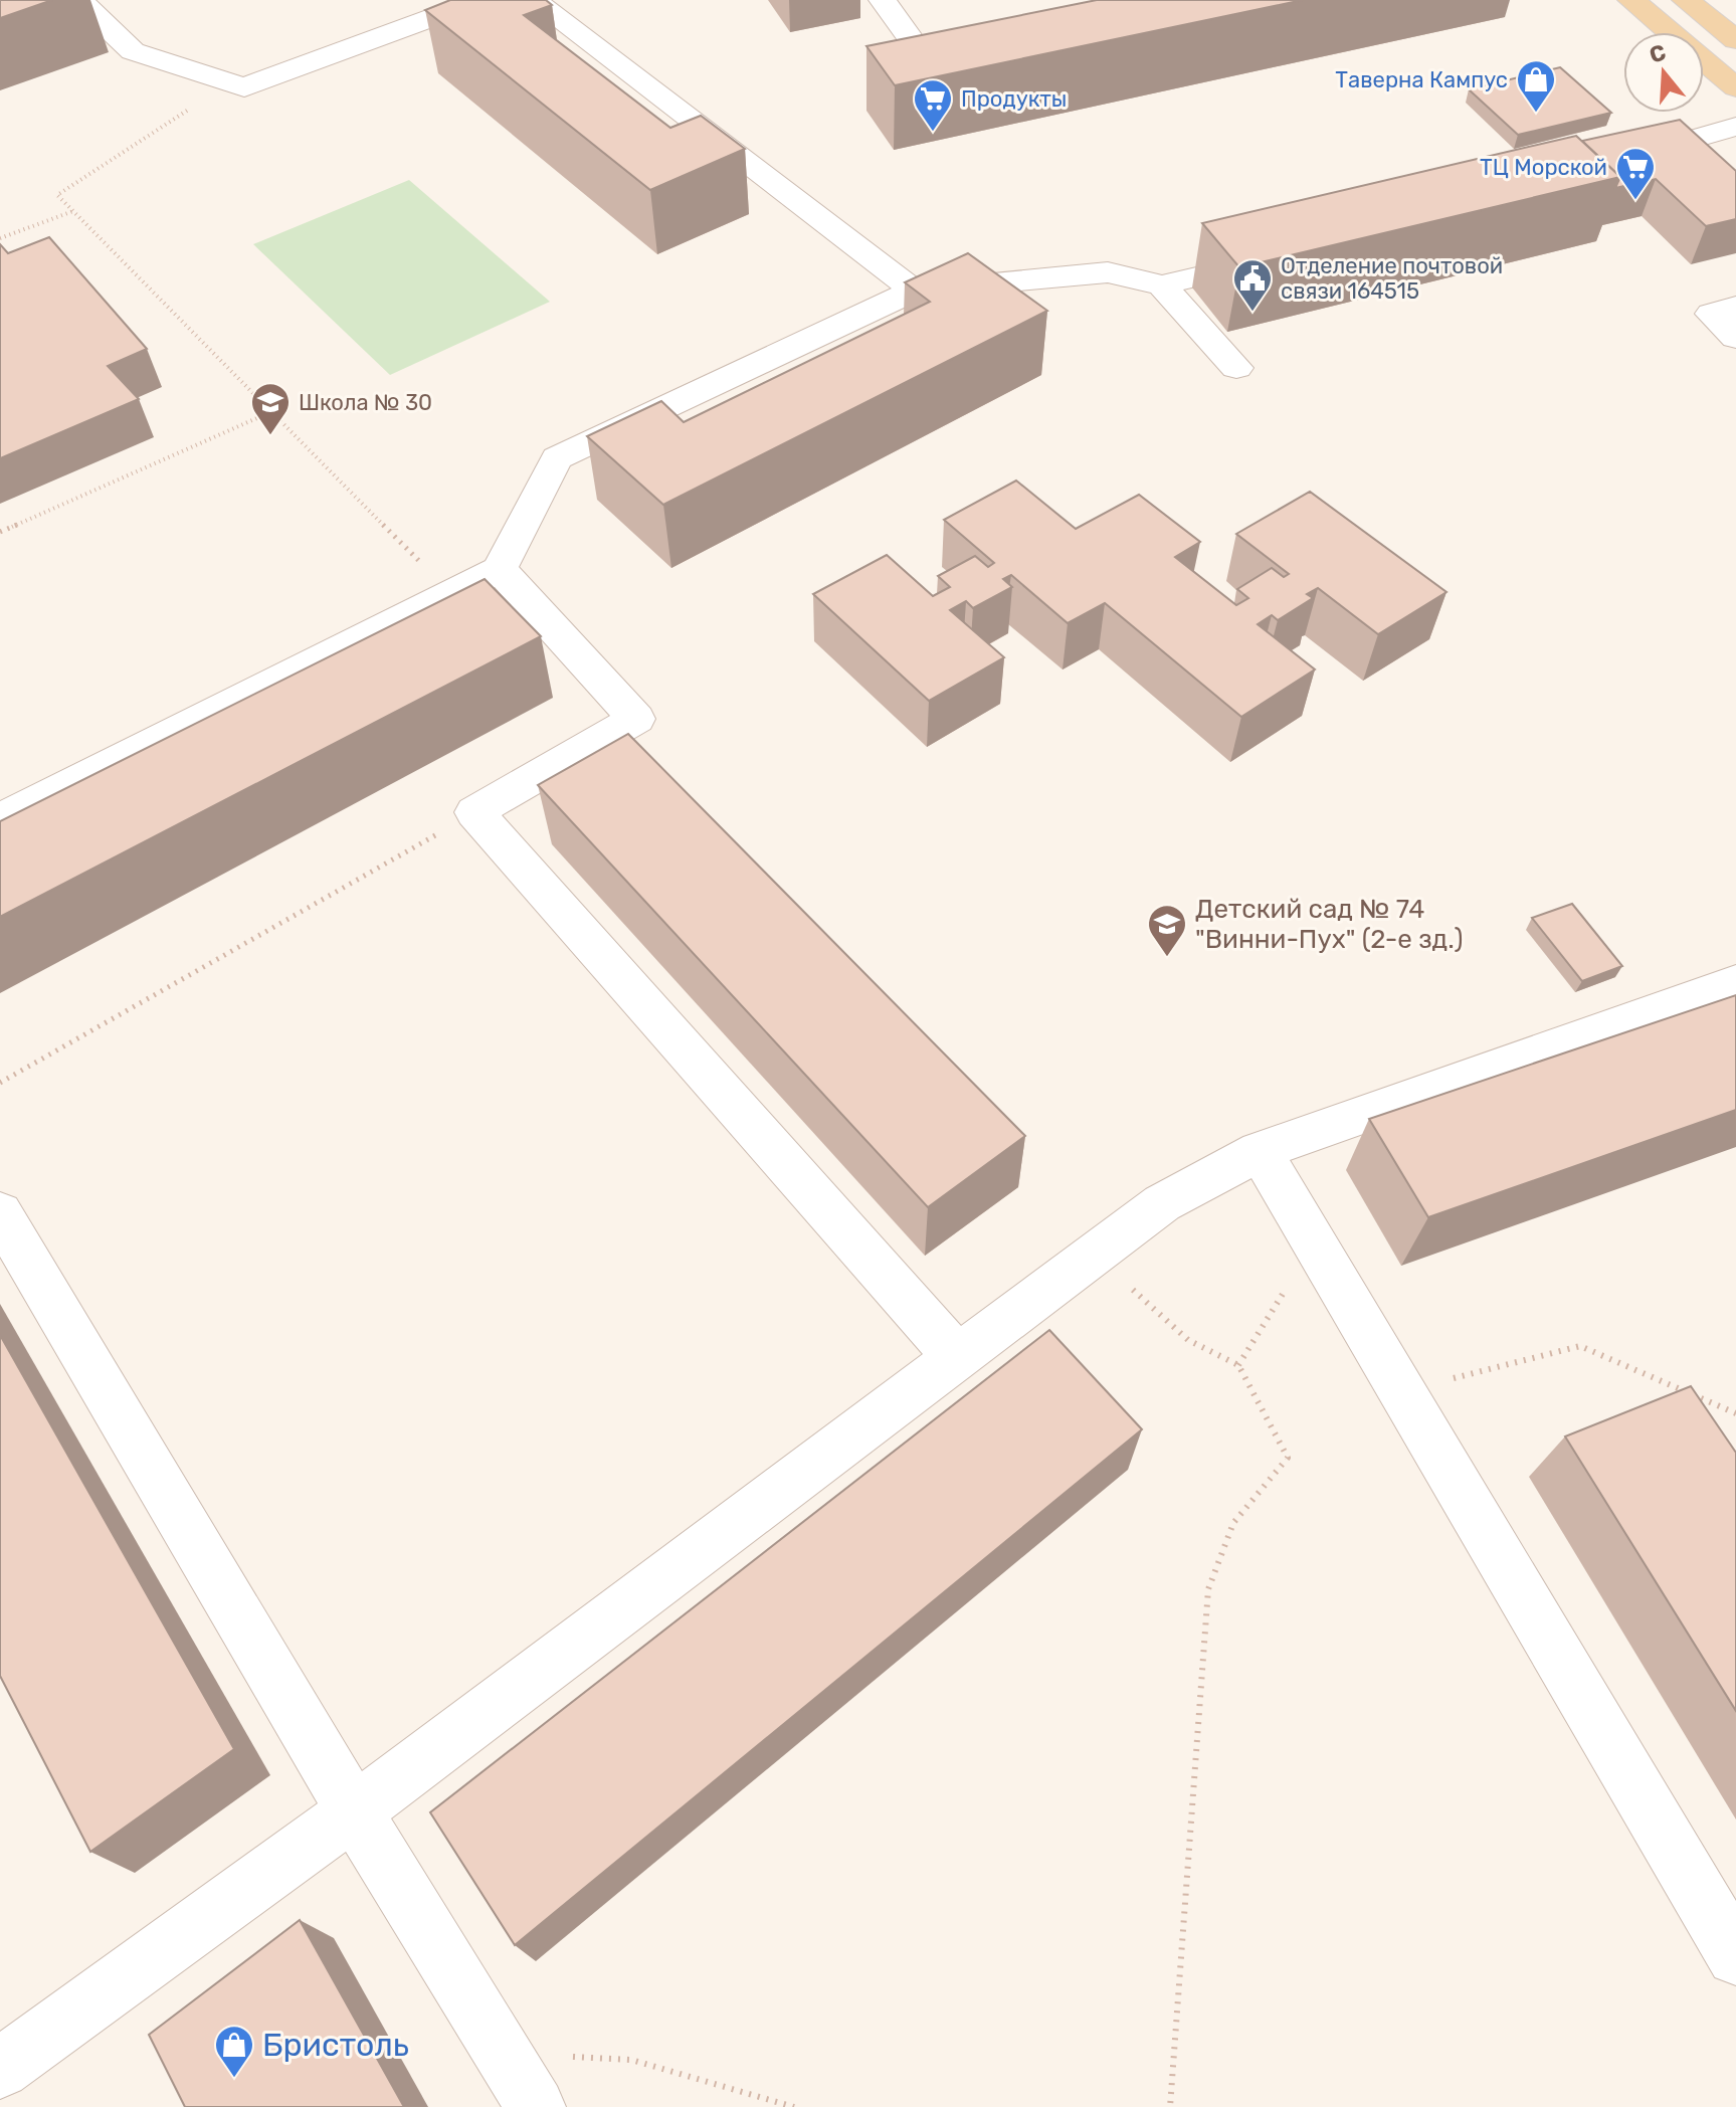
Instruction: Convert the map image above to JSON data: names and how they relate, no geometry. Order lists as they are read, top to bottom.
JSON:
{
  "places": {
    "shop": ["Таверна Кампус", "Бристоль"],
    "supermarket": ["Продукты", "ТЦ Морской"],
    "public building": ["Отделение почтовой связи 164515"],
    "school or university": ["Школа № 30", "Детский сад № 74 \"Винни-Пух\" (2-е зд.)"]
  },
  "north": "top"
}
